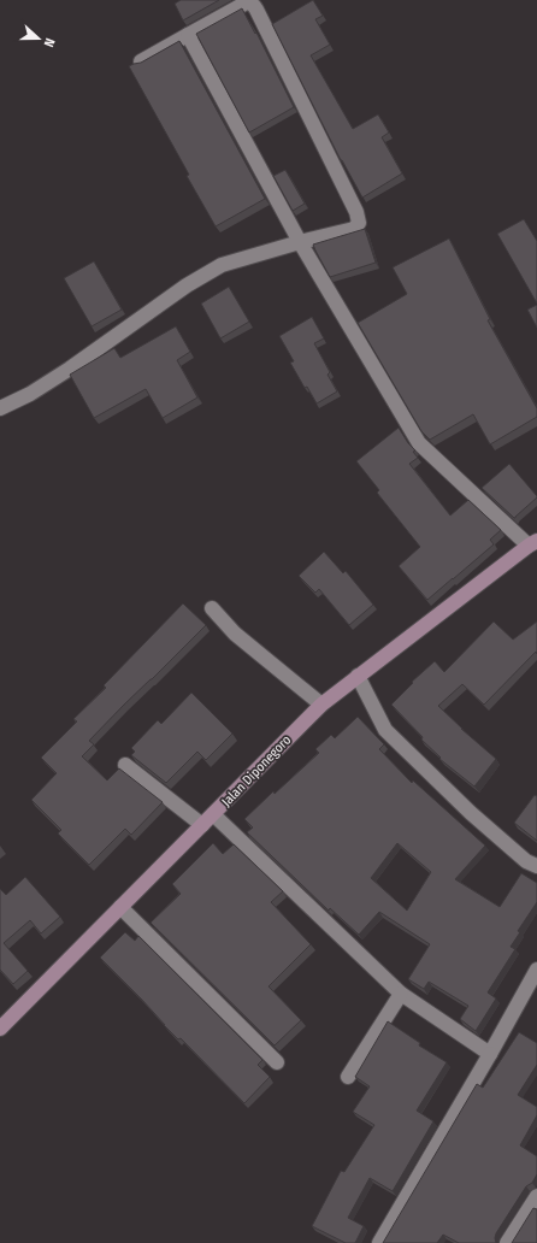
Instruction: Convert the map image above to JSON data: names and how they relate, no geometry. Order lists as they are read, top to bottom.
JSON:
{
  "streets": {
    "street": ["Jalan Diponegoro"]
  },
  "north": "right"
}
